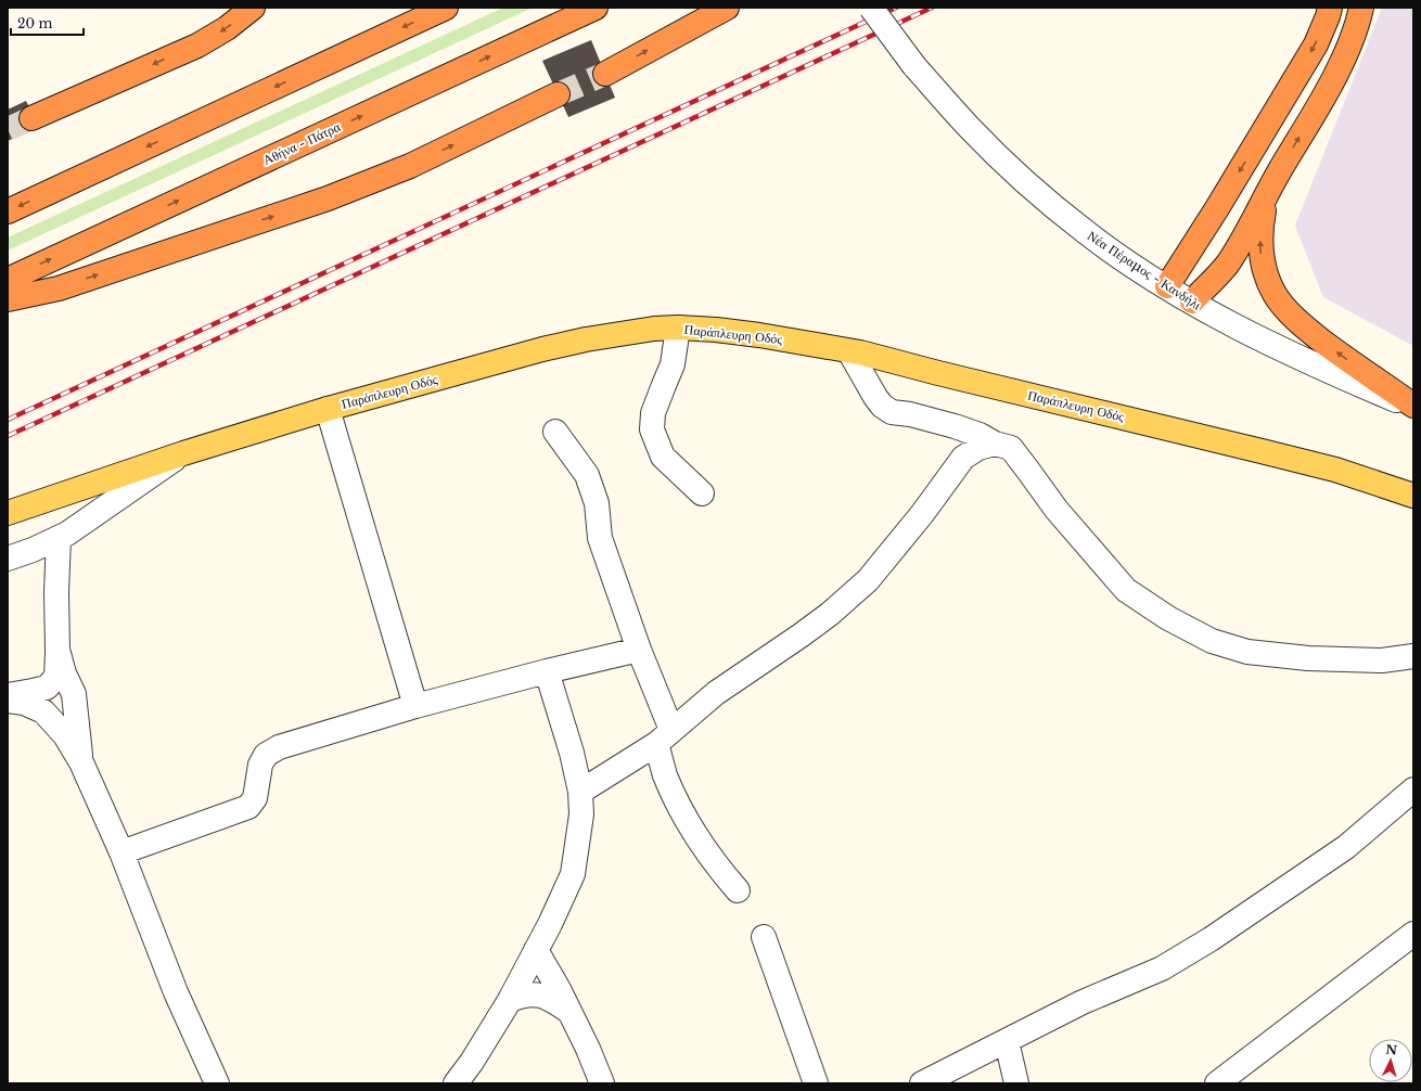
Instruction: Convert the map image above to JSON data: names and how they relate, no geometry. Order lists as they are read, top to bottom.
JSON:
{
  "streets": {
    "highway": ["Αθήνα - Πάτρα"],
    "main road": ["Παράπλευρη Οδός"],
    "street": ["Νέα Πέραμος - Κανδήλι"]
  },
  "scale_bar": "20 m",
  "north": "top"
}
